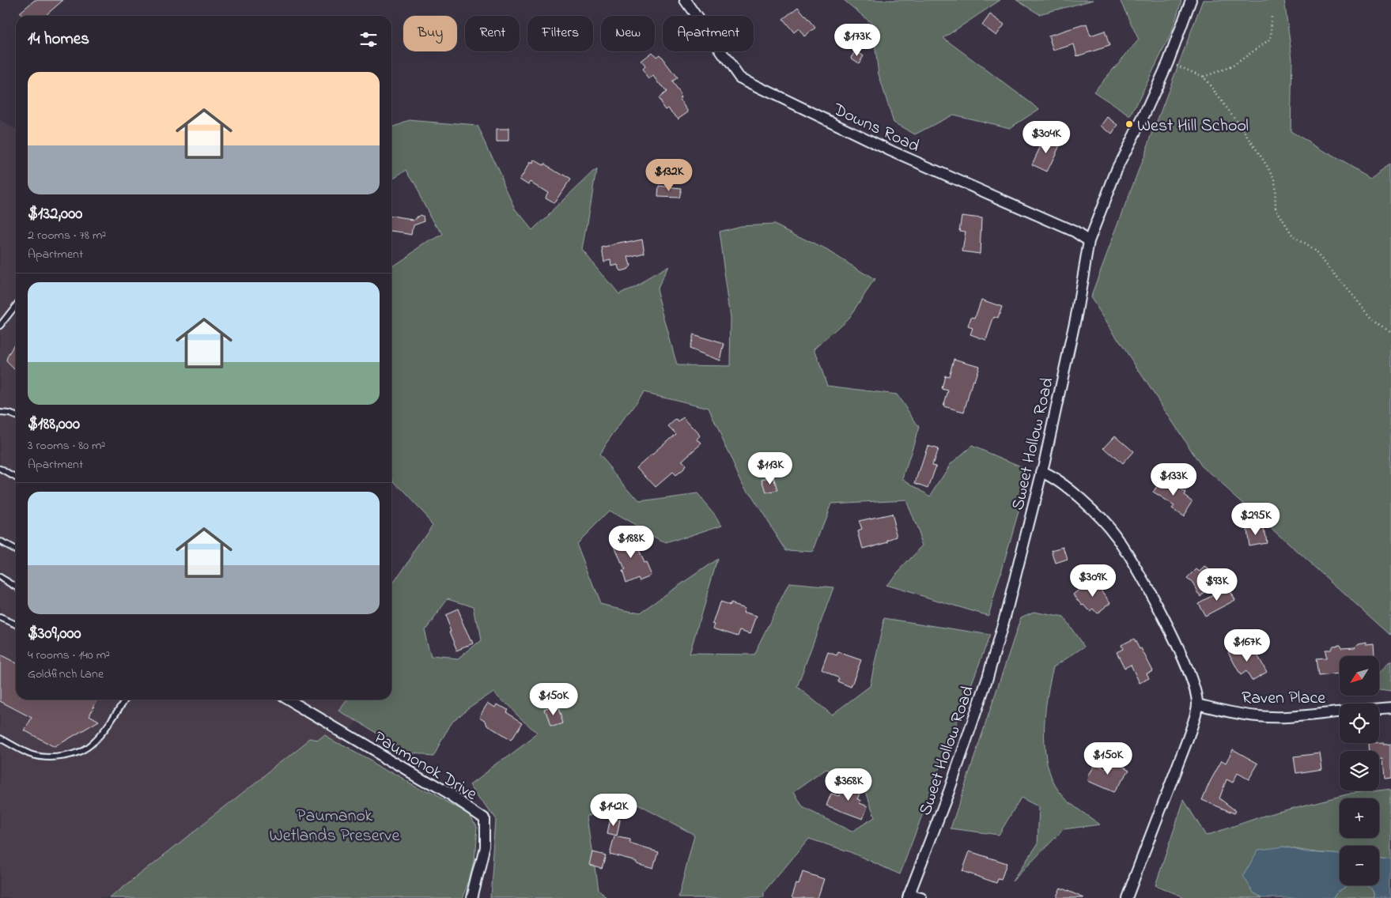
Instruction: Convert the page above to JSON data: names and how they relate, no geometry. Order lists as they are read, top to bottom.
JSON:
{
  "streets": {
    "street": [
      "Downs Road",
      "Sweet Hollow Road",
      "Raven Place",
      "Paumonok Drive"
    ]
  },
  "crossings": [
    ["Downs Road", "Sweet Hollow Road"]
  ],
  "parks": ["Paumanok Wetlands Preserve"],
  "places": ["West Hill School"],
  "north": "bottom left",
  "page": {
    "chip": [
      "Buy",
      "Rent",
      "Filters",
      "New",
      "Apartment"
    ],
    "heading": "14 homes",
    "price": [
      "$173K",
      "$304K",
      "$132K",
      "$113K",
      "$133K",
      "$295K",
      "$188K",
      "$309K",
      "$93K",
      "$167K",
      "$150K",
      "$150K",
      "$368K",
      "$142K"
    ],
    "list": [
      {
        "name": "$132,000",
        "note": "2 rooms · 78 m² · Apartment"
      },
      {
        "name": "$188,000",
        "note": "3 rooms · 80 m² · Apartment"
      },
      {
        "name": "$309,000",
        "note": "4 rooms · 140 m² · Goldfinch Lane"
      }
    ],
    "map_buttons": ["+", "−"]
  }
}
